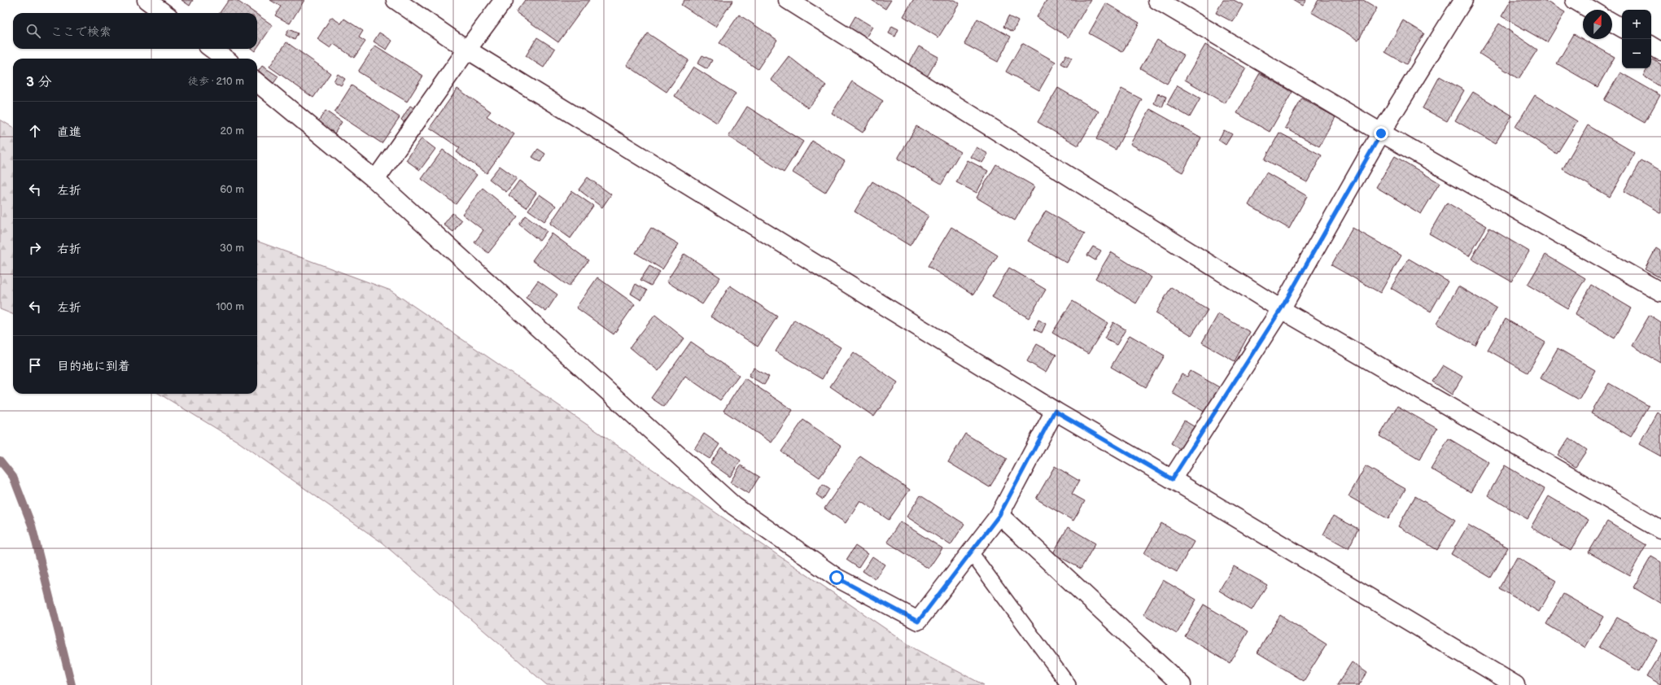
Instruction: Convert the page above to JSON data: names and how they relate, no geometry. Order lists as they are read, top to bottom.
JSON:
{
  "north": "top",
  "page": {
    "map_buttons": ["+", "−"],
    "search": "ここで検索",
    "heading": ["3 分", "徒歩 · 210 m"],
    "list": [
      ["直進", "20 m"],
      ["左折", "60 m"],
      ["右折", "30 m"],
      ["左折", "100 m"],
      "目的地に到着"
    ]
  }
}
